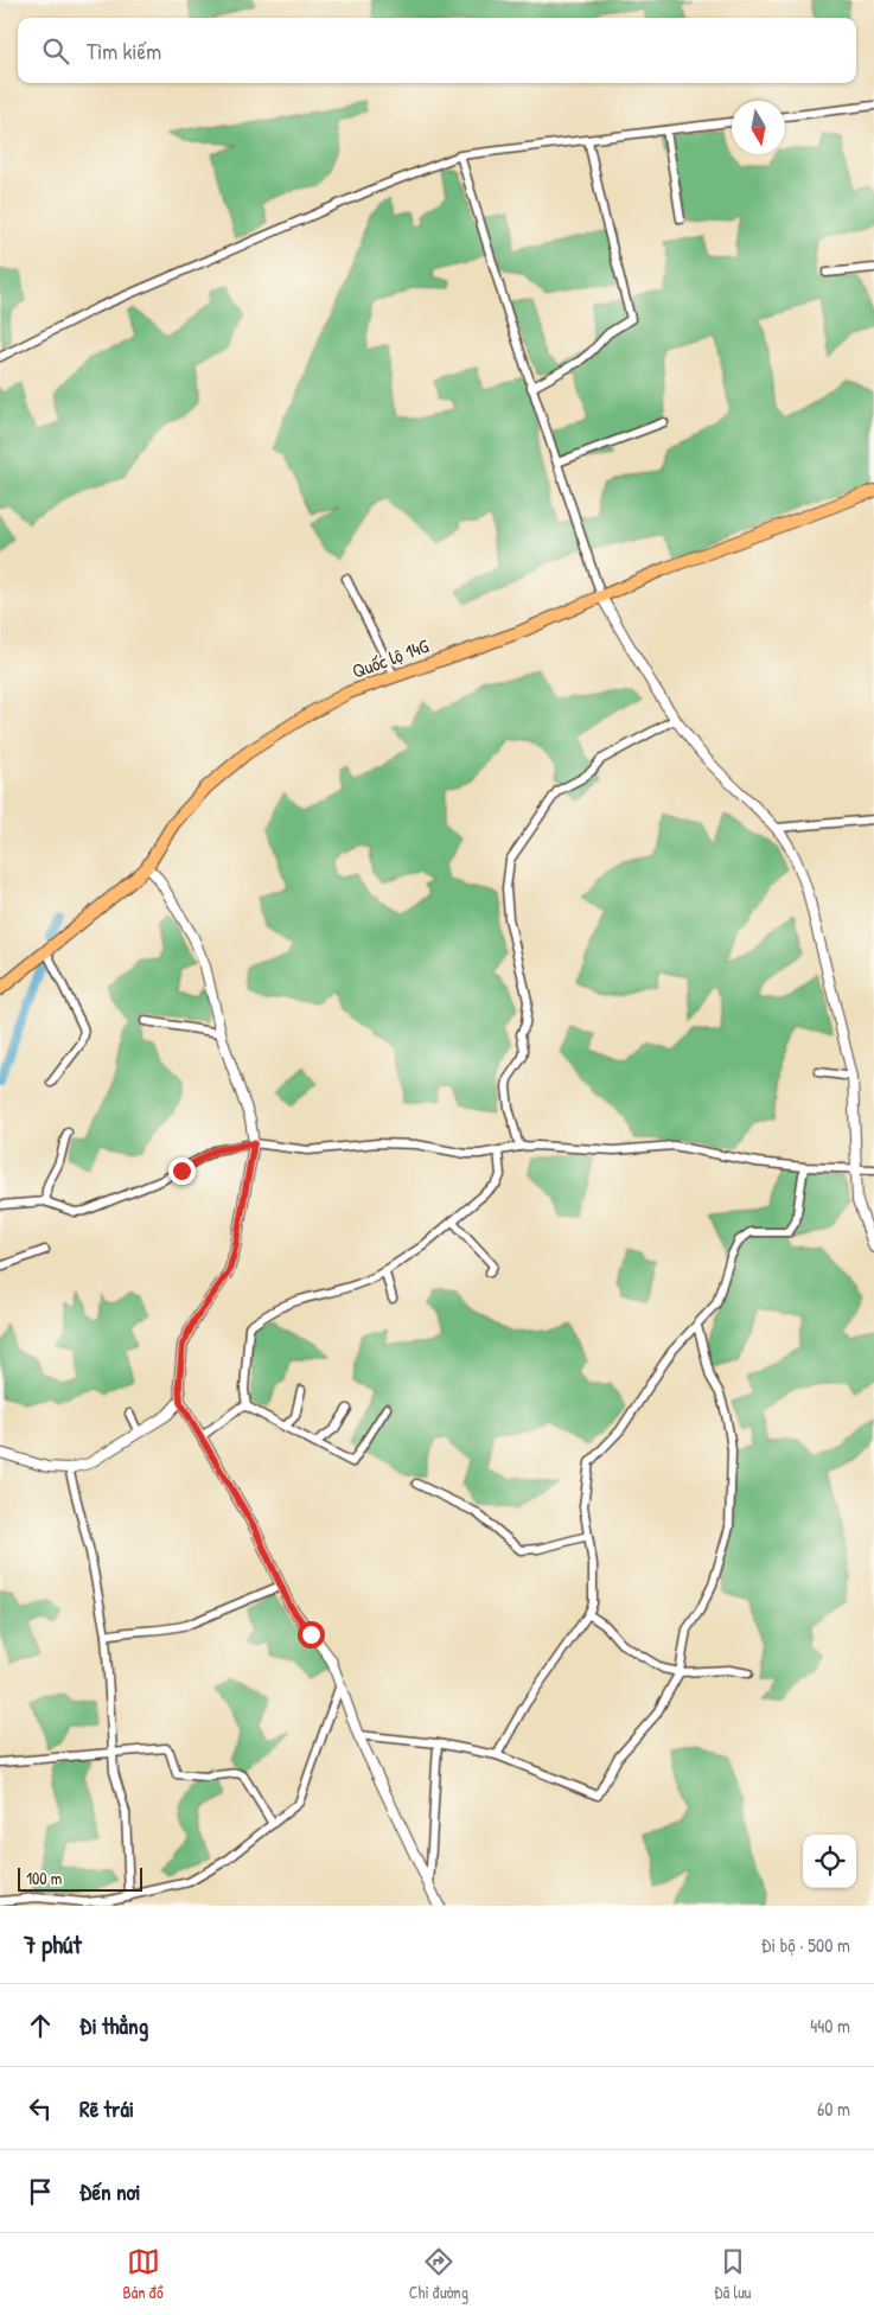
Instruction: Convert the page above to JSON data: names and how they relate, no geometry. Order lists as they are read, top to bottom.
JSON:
{
  "streets": {
    "main road": ["Quốc lộ 14G"]
  },
  "scale_bar": "100 m",
  "north": "bottom",
  "page": {
    "search": "Tìm kiếm",
    "scale": "100 m",
    "heading": ["7 phút", "Đi bộ · 500 m"],
    "list": [
      ["Đi thẳng", "440 m"],
      ["Rẽ trái", "60 m"],
      "Đến nơi"
    ],
    "nav": ["Bản đồ", "Chỉ đường", "Đã lưu"]
  }
}
